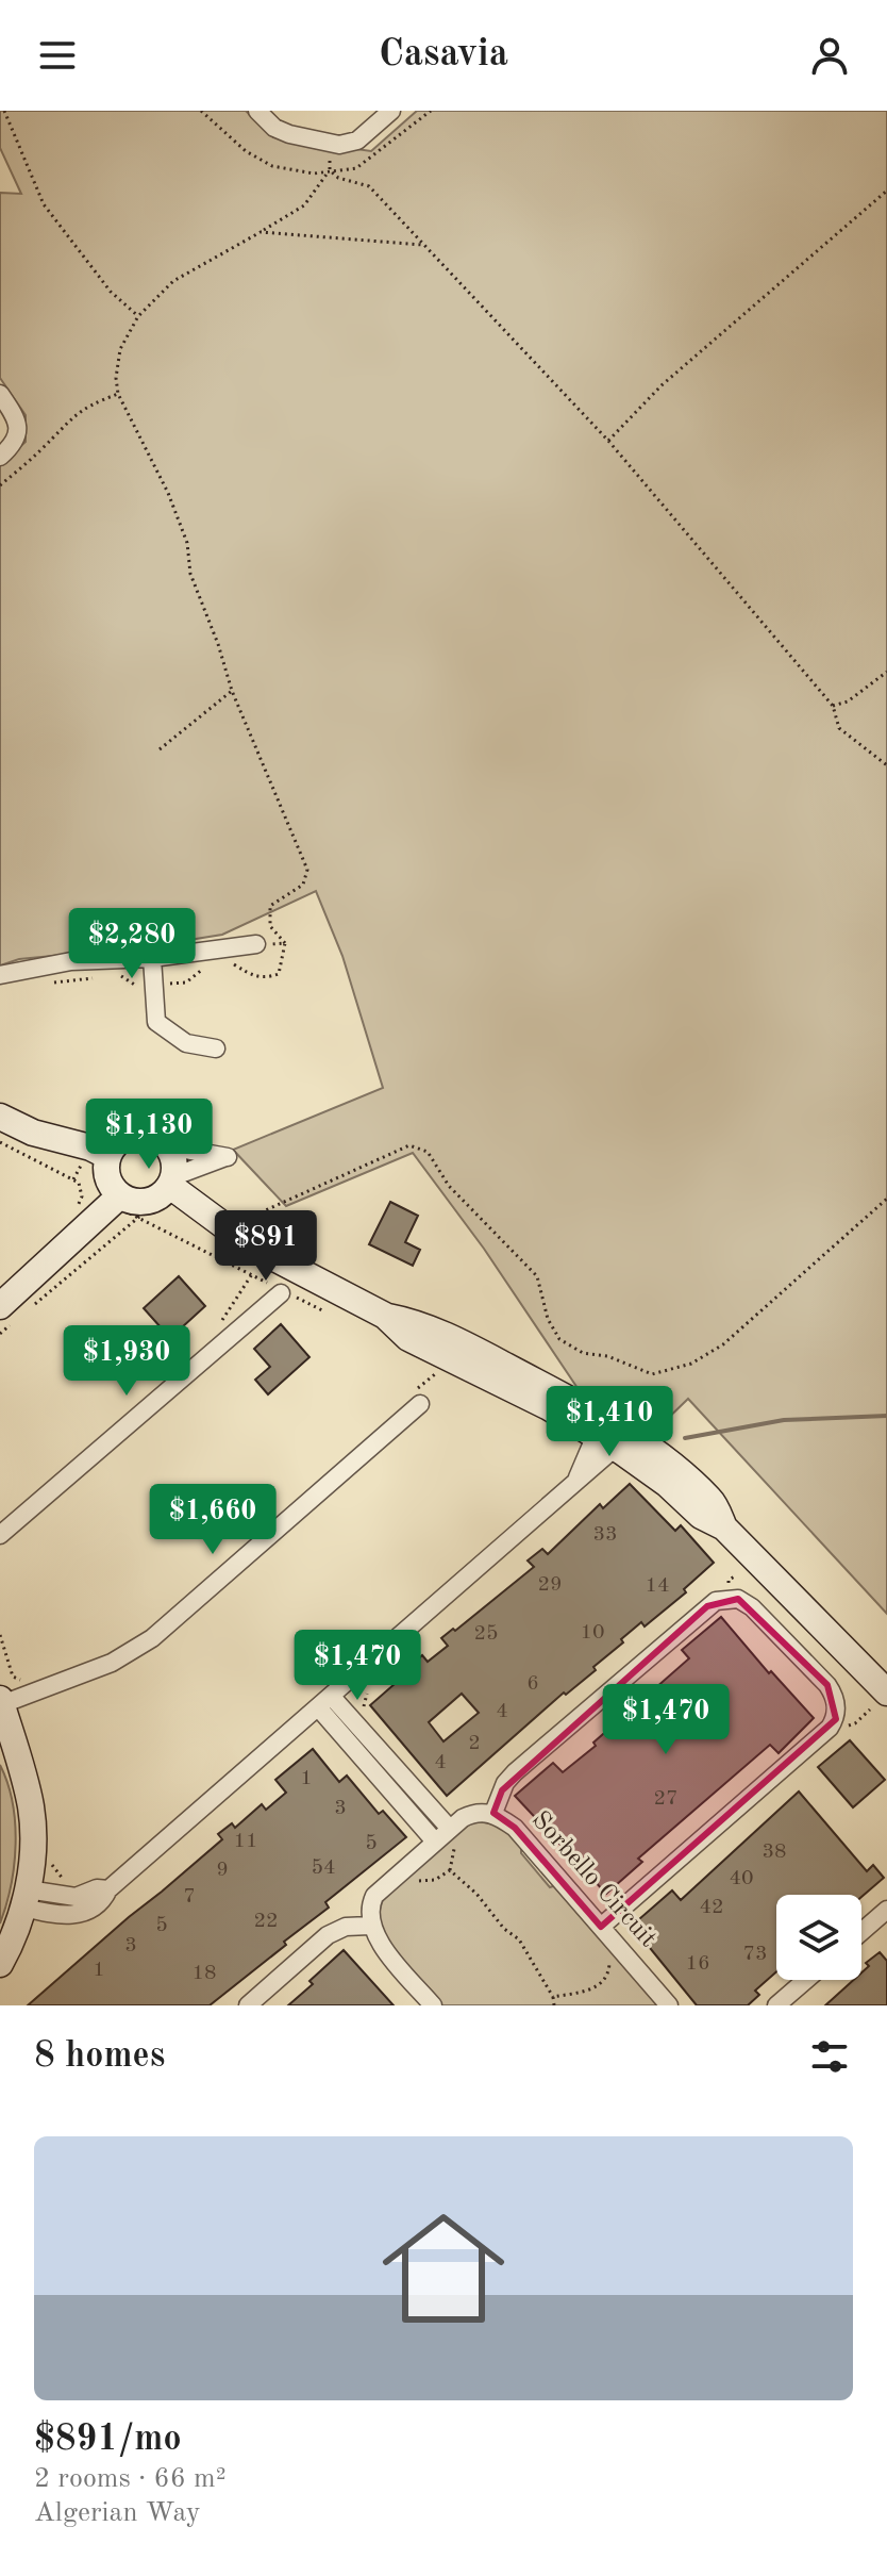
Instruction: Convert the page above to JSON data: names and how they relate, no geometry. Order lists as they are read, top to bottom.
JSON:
{
  "streets": {
    "street": ["Sorbello Circuit"]
  },
  "house_numbers": [
    "33",
    "29",
    "14",
    "10",
    "25",
    "6",
    "4",
    "2",
    "4",
    "1",
    "27",
    "3",
    "11",
    "5",
    "38",
    "54",
    "9",
    "40",
    "7",
    "42",
    "22",
    "5",
    "3",
    "73",
    "16",
    "1",
    "18"
  ],
  "page": {
    "header": "Casavia",
    "price": [
      "$2,280",
      "$1,130",
      "$891",
      "$1,930",
      "$1,410",
      "$1,660",
      "$1,470",
      "$1,470"
    ],
    "heading": "8 homes",
    "list": [
      {
        "name": "$891/mo",
        "note": "2 rooms · 66 m² · Algerian Way"
      }
    ]
  }
}
